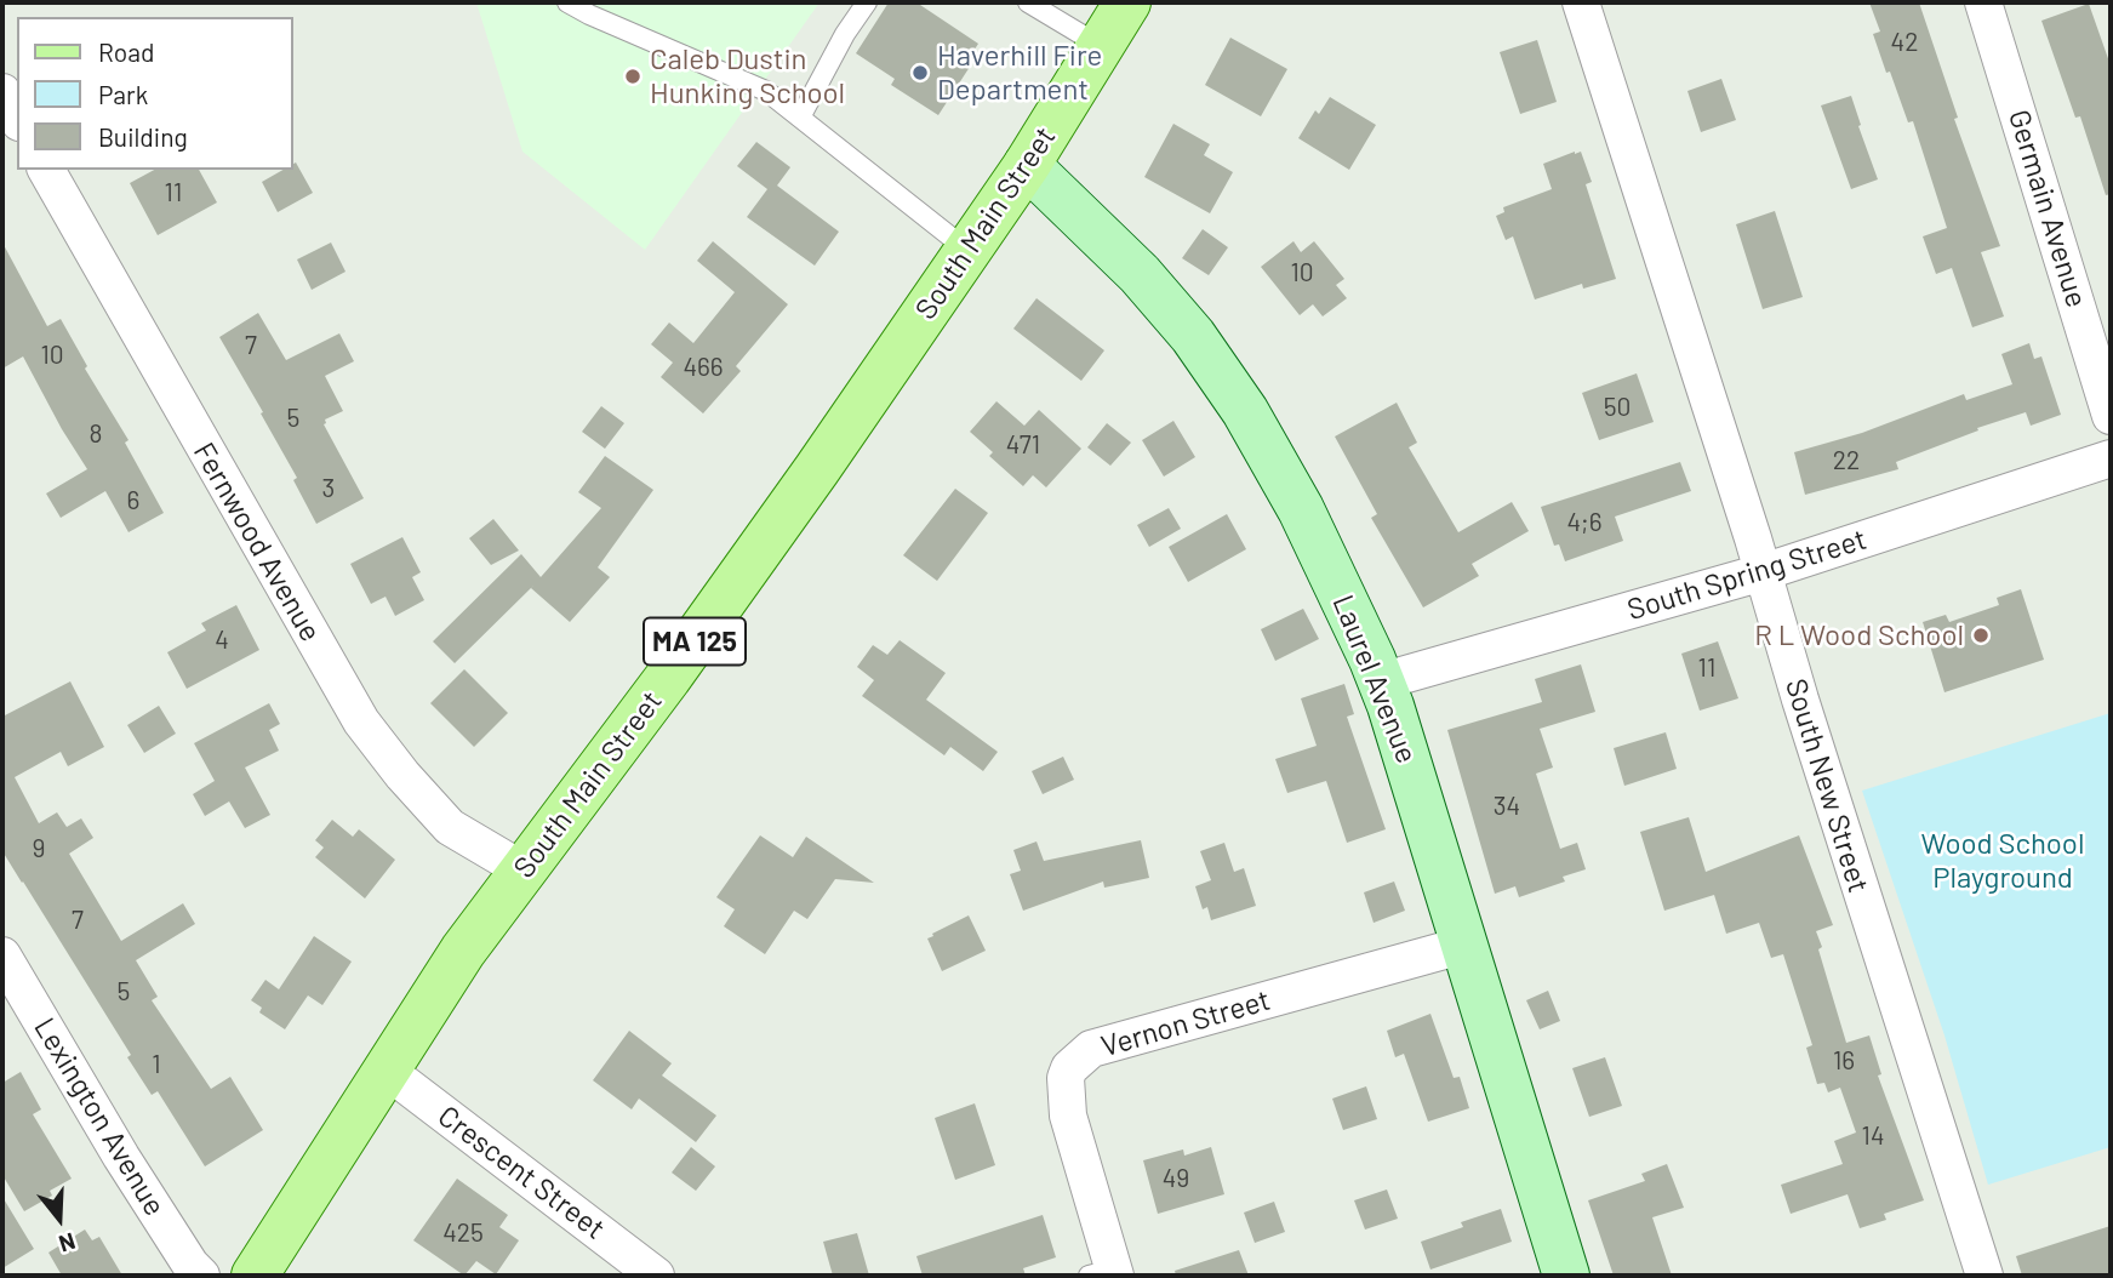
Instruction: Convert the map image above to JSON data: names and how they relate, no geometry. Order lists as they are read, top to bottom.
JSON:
{
  "streets": {
    "main road": ["South Main Street", "MA 125", "Laurel Avenue"],
    "street": [
      "Germain Avenue",
      "Fernwood Avenue",
      "South Spring Street",
      "South New Street",
      "Vernon Street",
      "Lexington Avenue",
      "Crescent Street"
    ]
  },
  "crossings": [
    ["South Main Street", "Fernwood Avenue"],
    ["South Main Street", "Laurel Avenue"],
    ["South Main Street", "Crescent Street"],
    ["South Spring Street", "Laurel Avenue"],
    ["South Spring Street", "South New Street"],
    ["Laurel Avenue", "Vernon Street"]
  ],
  "parks": ["Wood School Playground"],
  "places": ["Haverhill Fire Department", "Caleb Dustin Hunking School", "R L Wood School"],
  "house_numbers": [
    "42",
    "11",
    "10",
    "7",
    "10",
    "466",
    "50",
    "5",
    "8",
    "471",
    "22",
    "3",
    "6",
    "4;6",
    "4",
    "11",
    "34",
    "9",
    "7",
    "5",
    "16",
    "1",
    "14",
    "49",
    "425"
  ],
  "legend": ["Road", "Park", "Building"],
  "north": "bottom"
}
